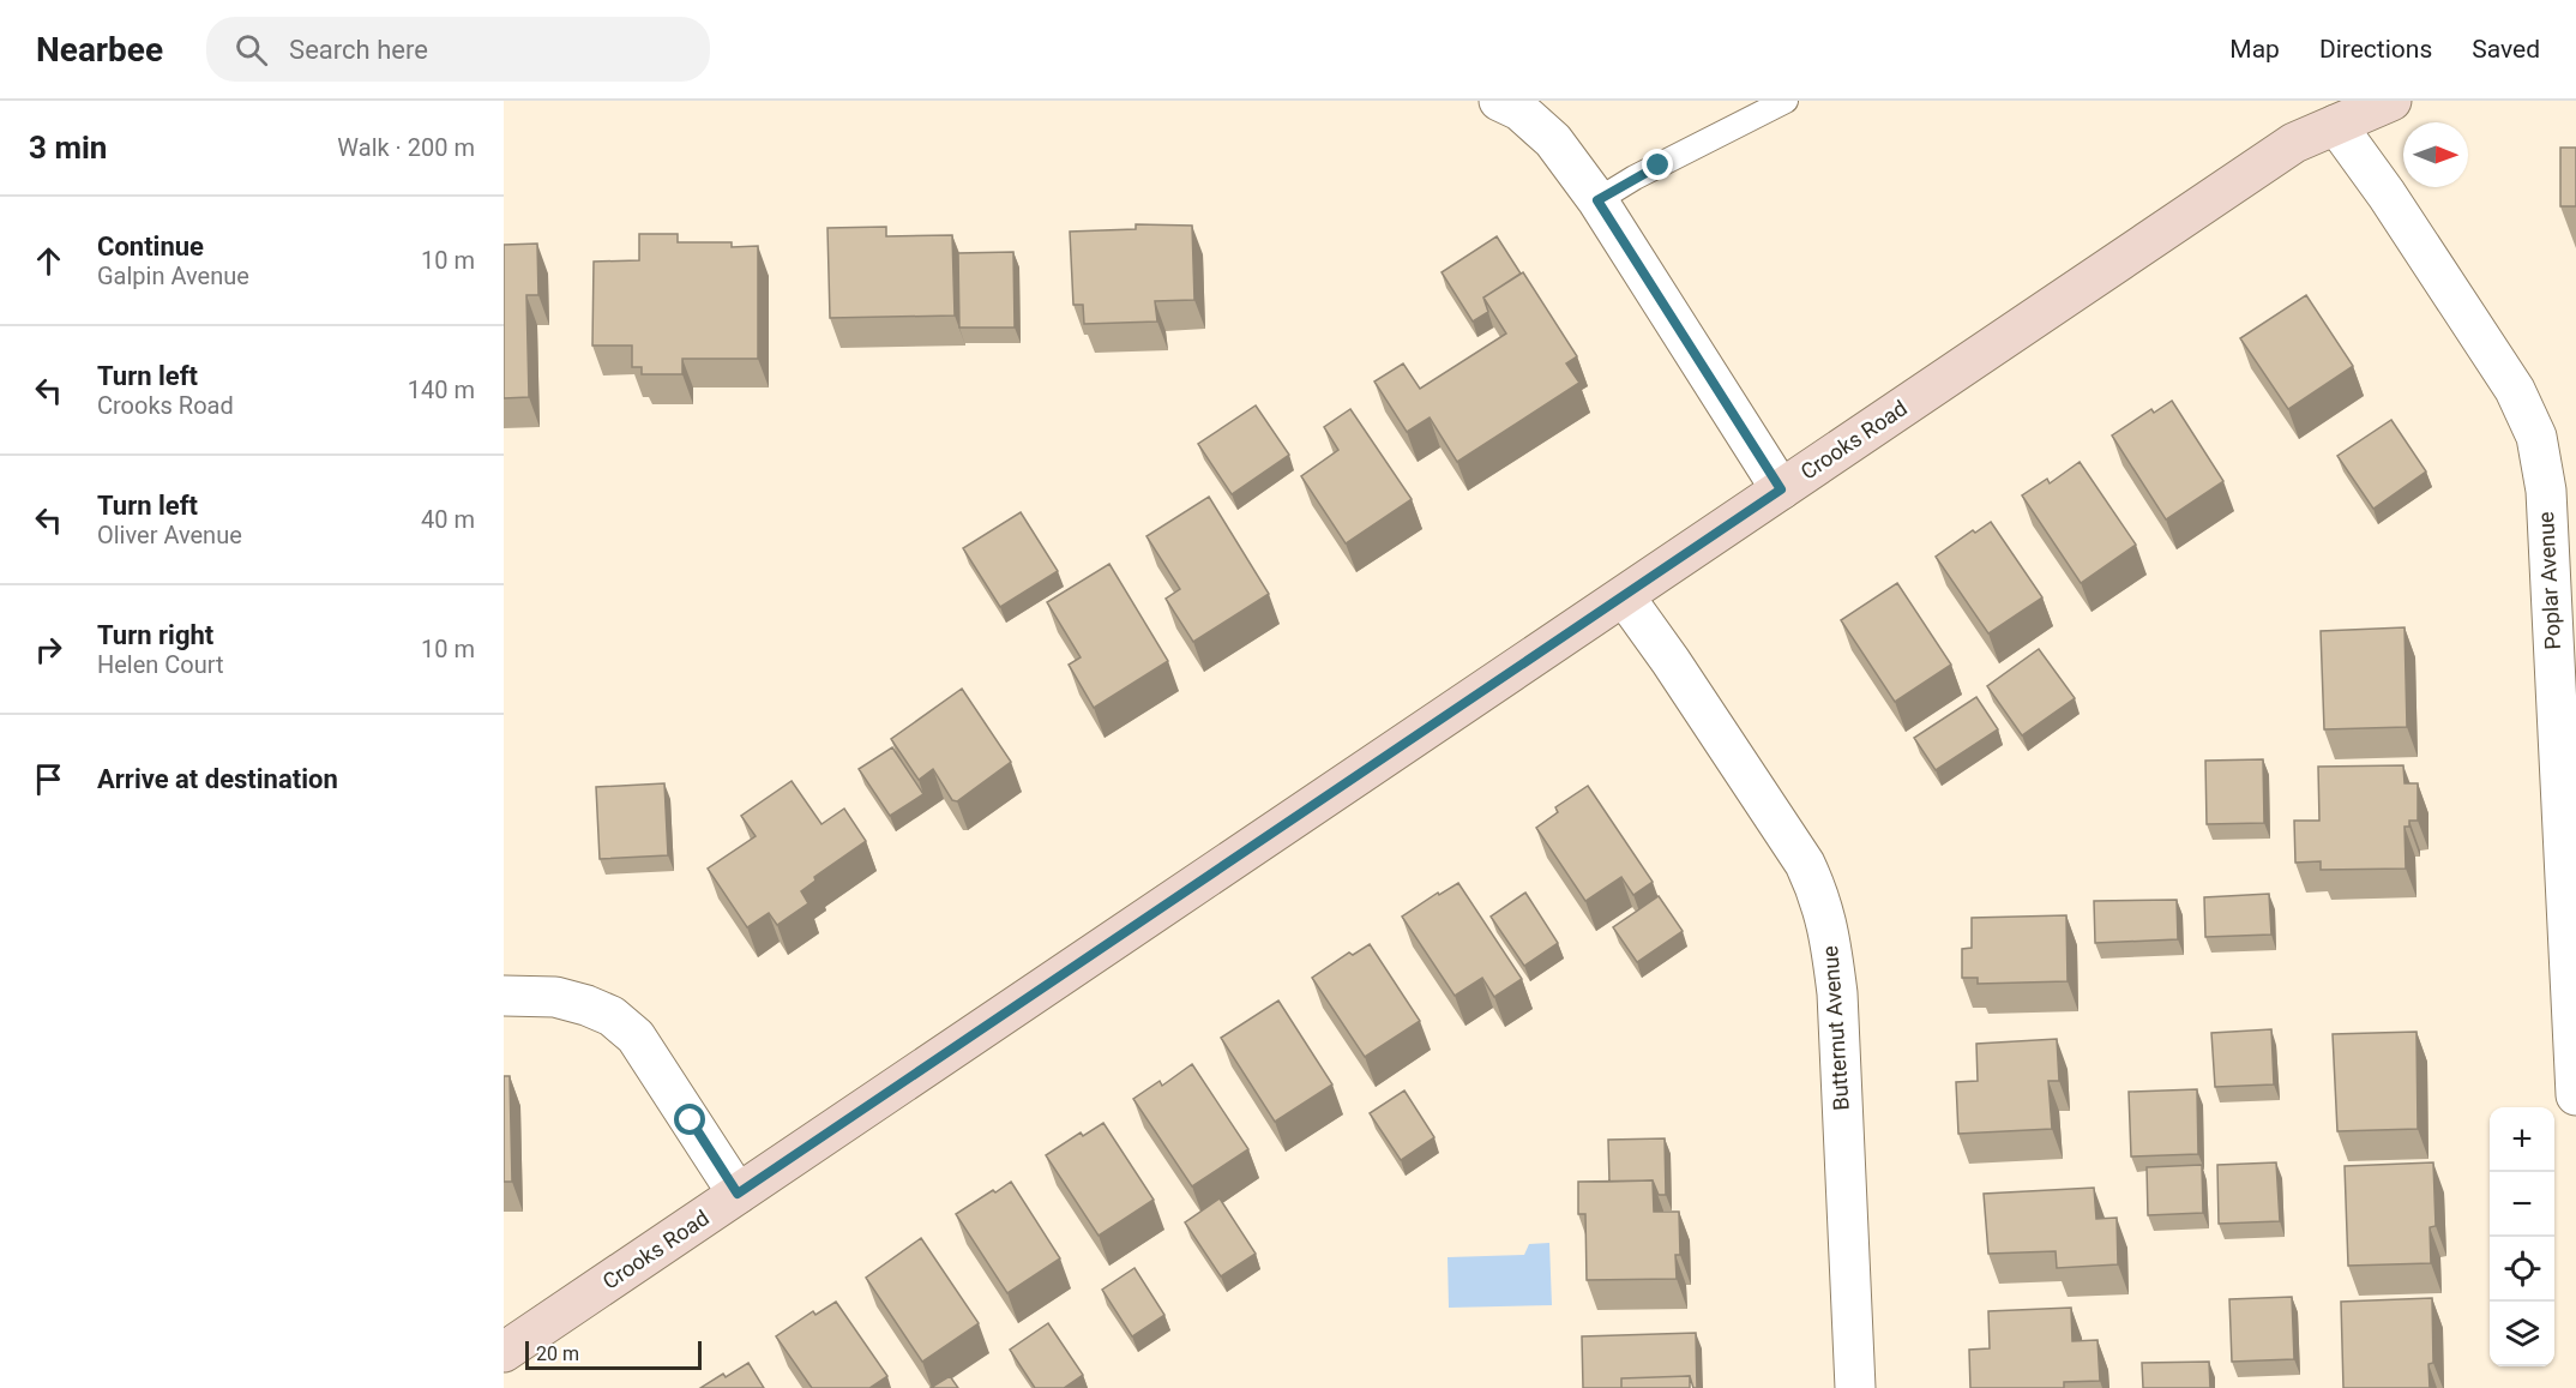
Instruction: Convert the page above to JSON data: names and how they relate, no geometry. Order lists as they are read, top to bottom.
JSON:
{
  "streets": {
    "main road": ["Crooks Road"],
    "street": ["Poplar Avenue", "Butternut Avenue"]
  },
  "crossings": [
    ["Crooks Road", "Poplar Avenue"],
    ["Crooks Road", "Butternut Avenue"]
  ],
  "scale_bar": "20 m",
  "north": "right",
  "page": {
    "header": "Nearbee",
    "search": "Search here",
    "nav": ["Map", "Directions", "Saved"],
    "heading": ["3 min", "Walk · 200 m"],
    "list": [
      ["Continue", "Galpin Avenue", "10 m"],
      ["Turn left", "Crooks Road", "140 m"],
      ["Turn left", "Oliver Avenue", "40 m"],
      ["Turn right", "Helen Court", "10 m"],
      "Arrive at destination"
    ],
    "map_buttons": ["+", "−"],
    "scale": "20 m"
  }
}
